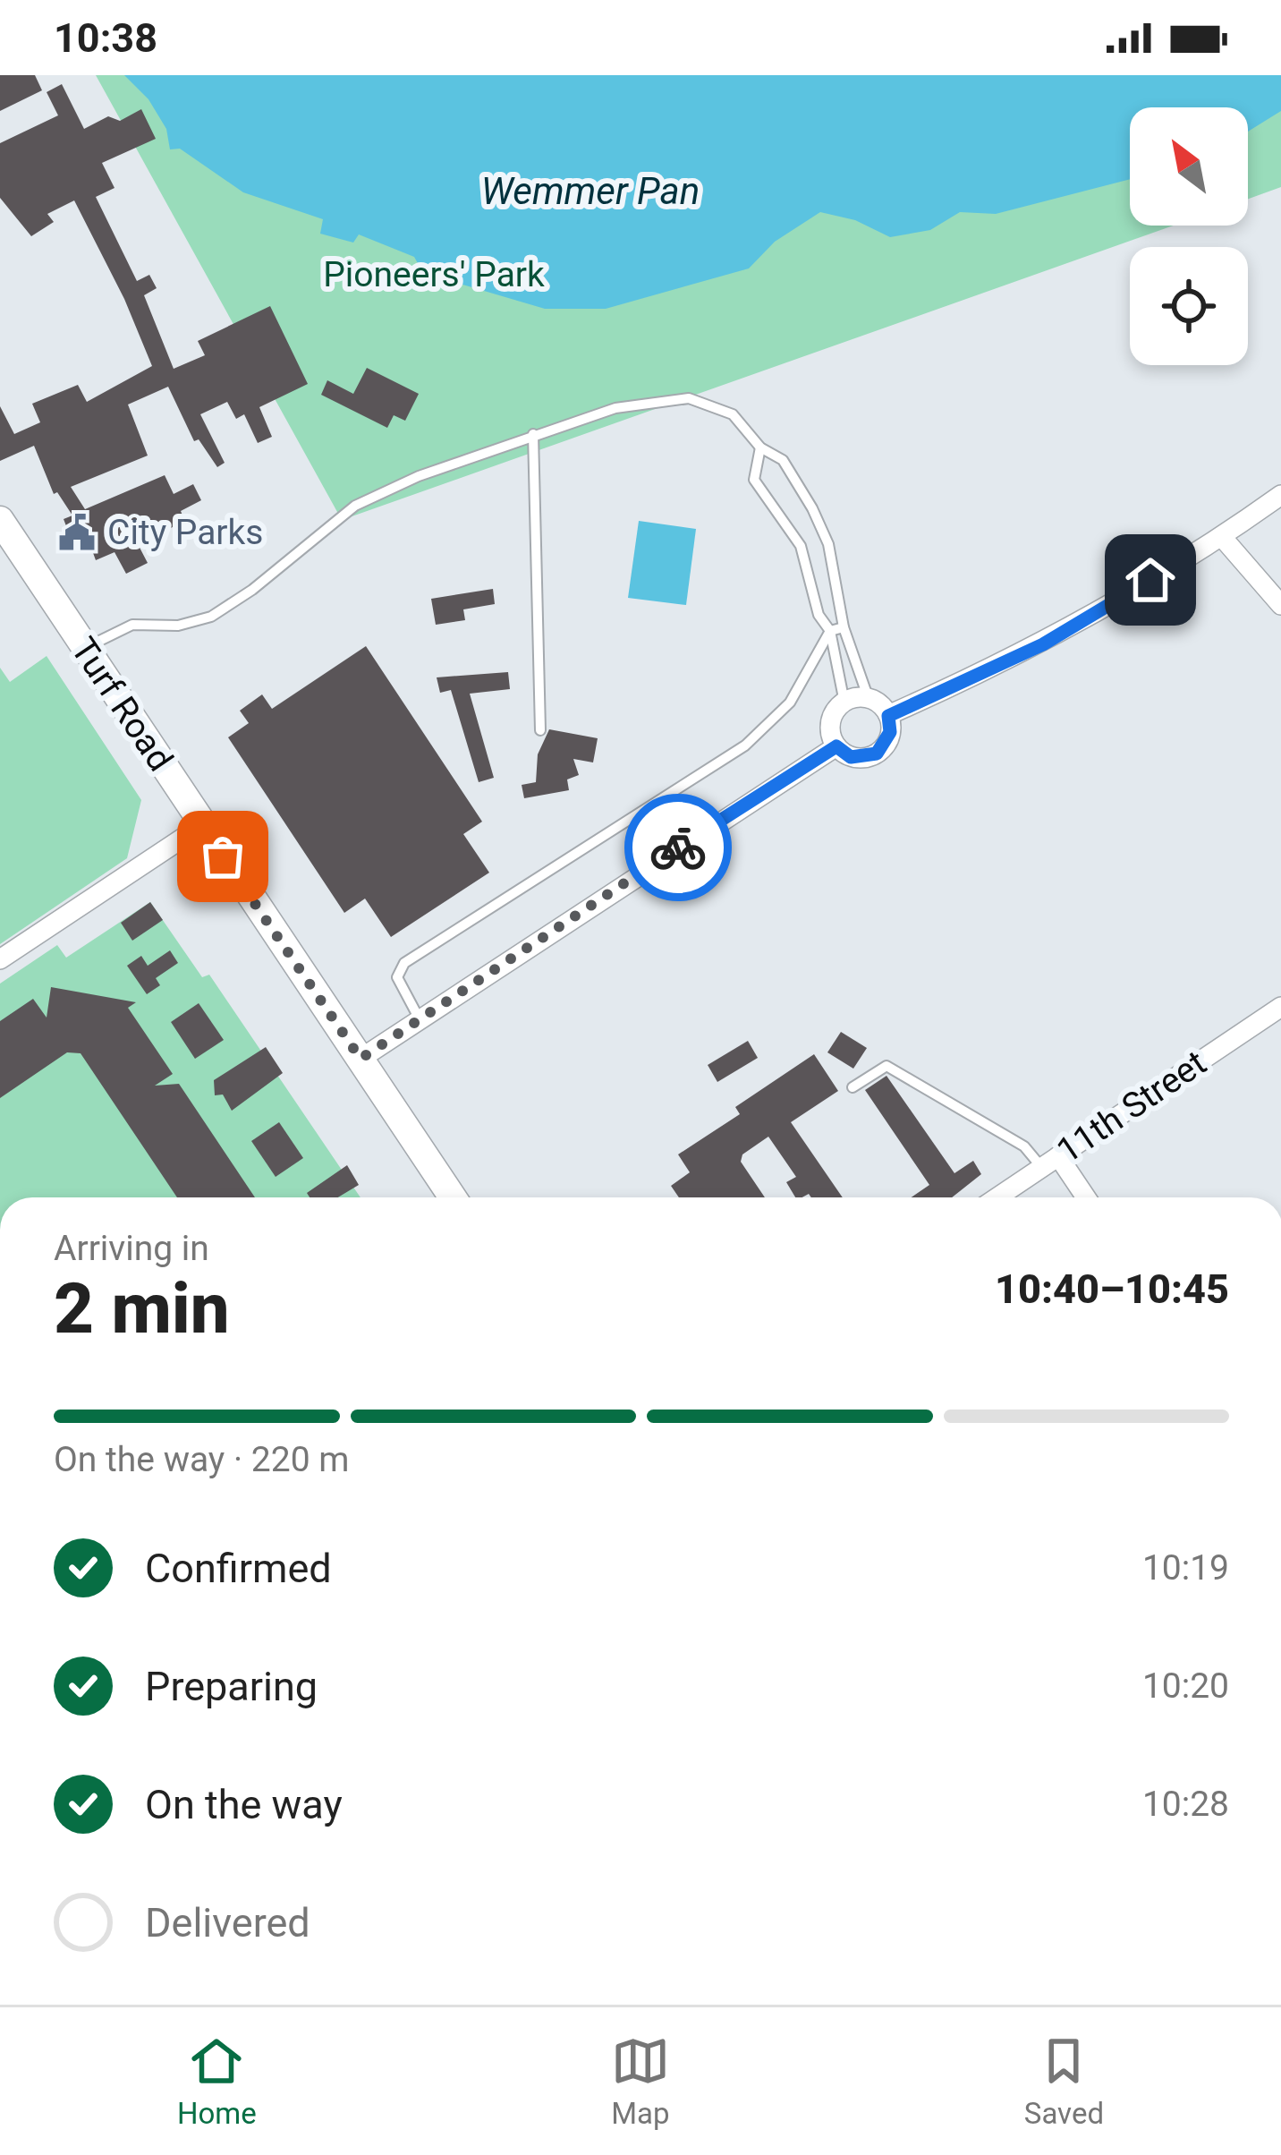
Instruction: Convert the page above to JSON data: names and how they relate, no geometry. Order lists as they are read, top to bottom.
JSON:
{
  "streets": {
    "main road": ["Turf Road"],
    "street": ["11th Street"]
  },
  "water": ["Wemmer Pan"],
  "parks": ["Pioneers' Park"],
  "places": {
    "public building": ["City Parks"]
  },
  "north": "top left",
  "page": {
    "status": "10:38",
    "heading": ["2 min", "Arriving in", "10:40–10:45"],
    "bar": "On the way · 220 m",
    "list": [
      ["Confirmed", "10:19"],
      ["Preparing", "10:20"],
      ["On the way", "10:28"],
      "Delivered"
    ],
    "tabs": ["Home", "Map", "Saved"]
  }
}
